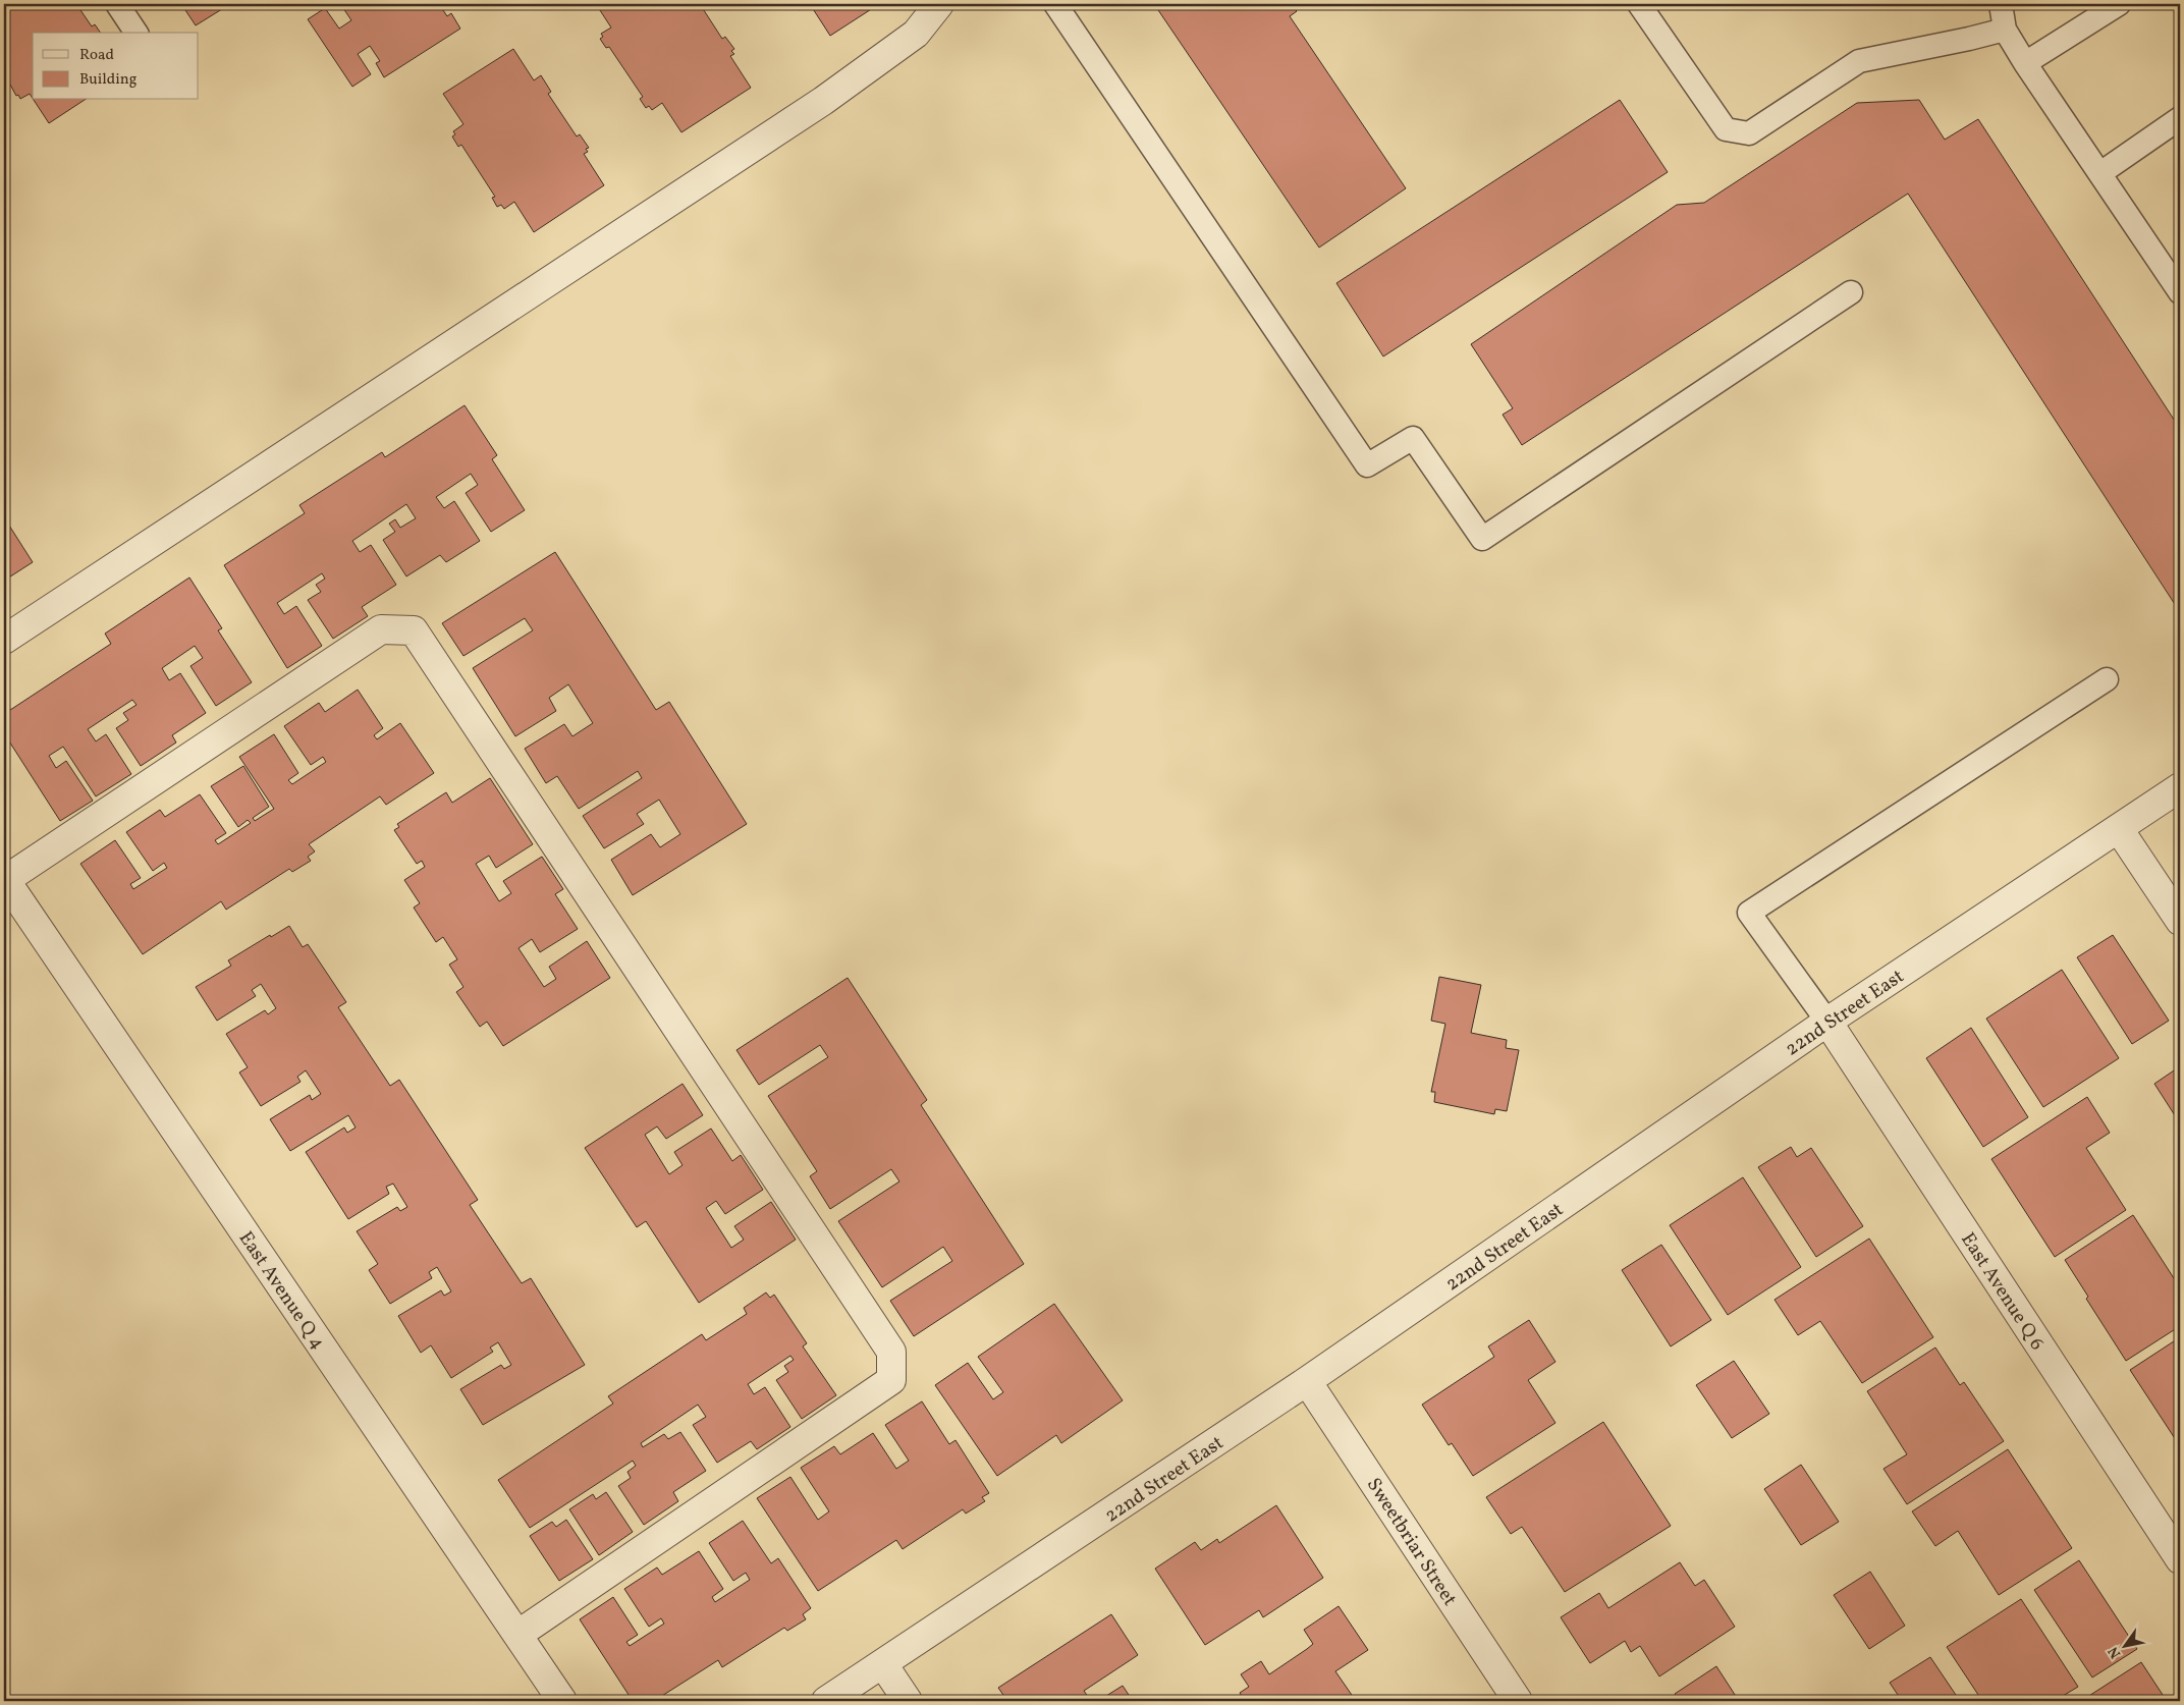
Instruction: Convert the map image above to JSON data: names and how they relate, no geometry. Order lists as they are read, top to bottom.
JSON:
{
  "streets": {
    "street": [
      "22nd Street East",
      "East Avenue Q 4",
      "East Avenue Q 6",
      "Sweetbriar Street"
    ]
  },
  "crossings": [
    ["22nd Street East", "East Avenue Q 6"],
    ["22nd Street East", "Sweetbriar Street"]
  ],
  "legend": ["Road", "Building"],
  "north": "bottom left"
}
